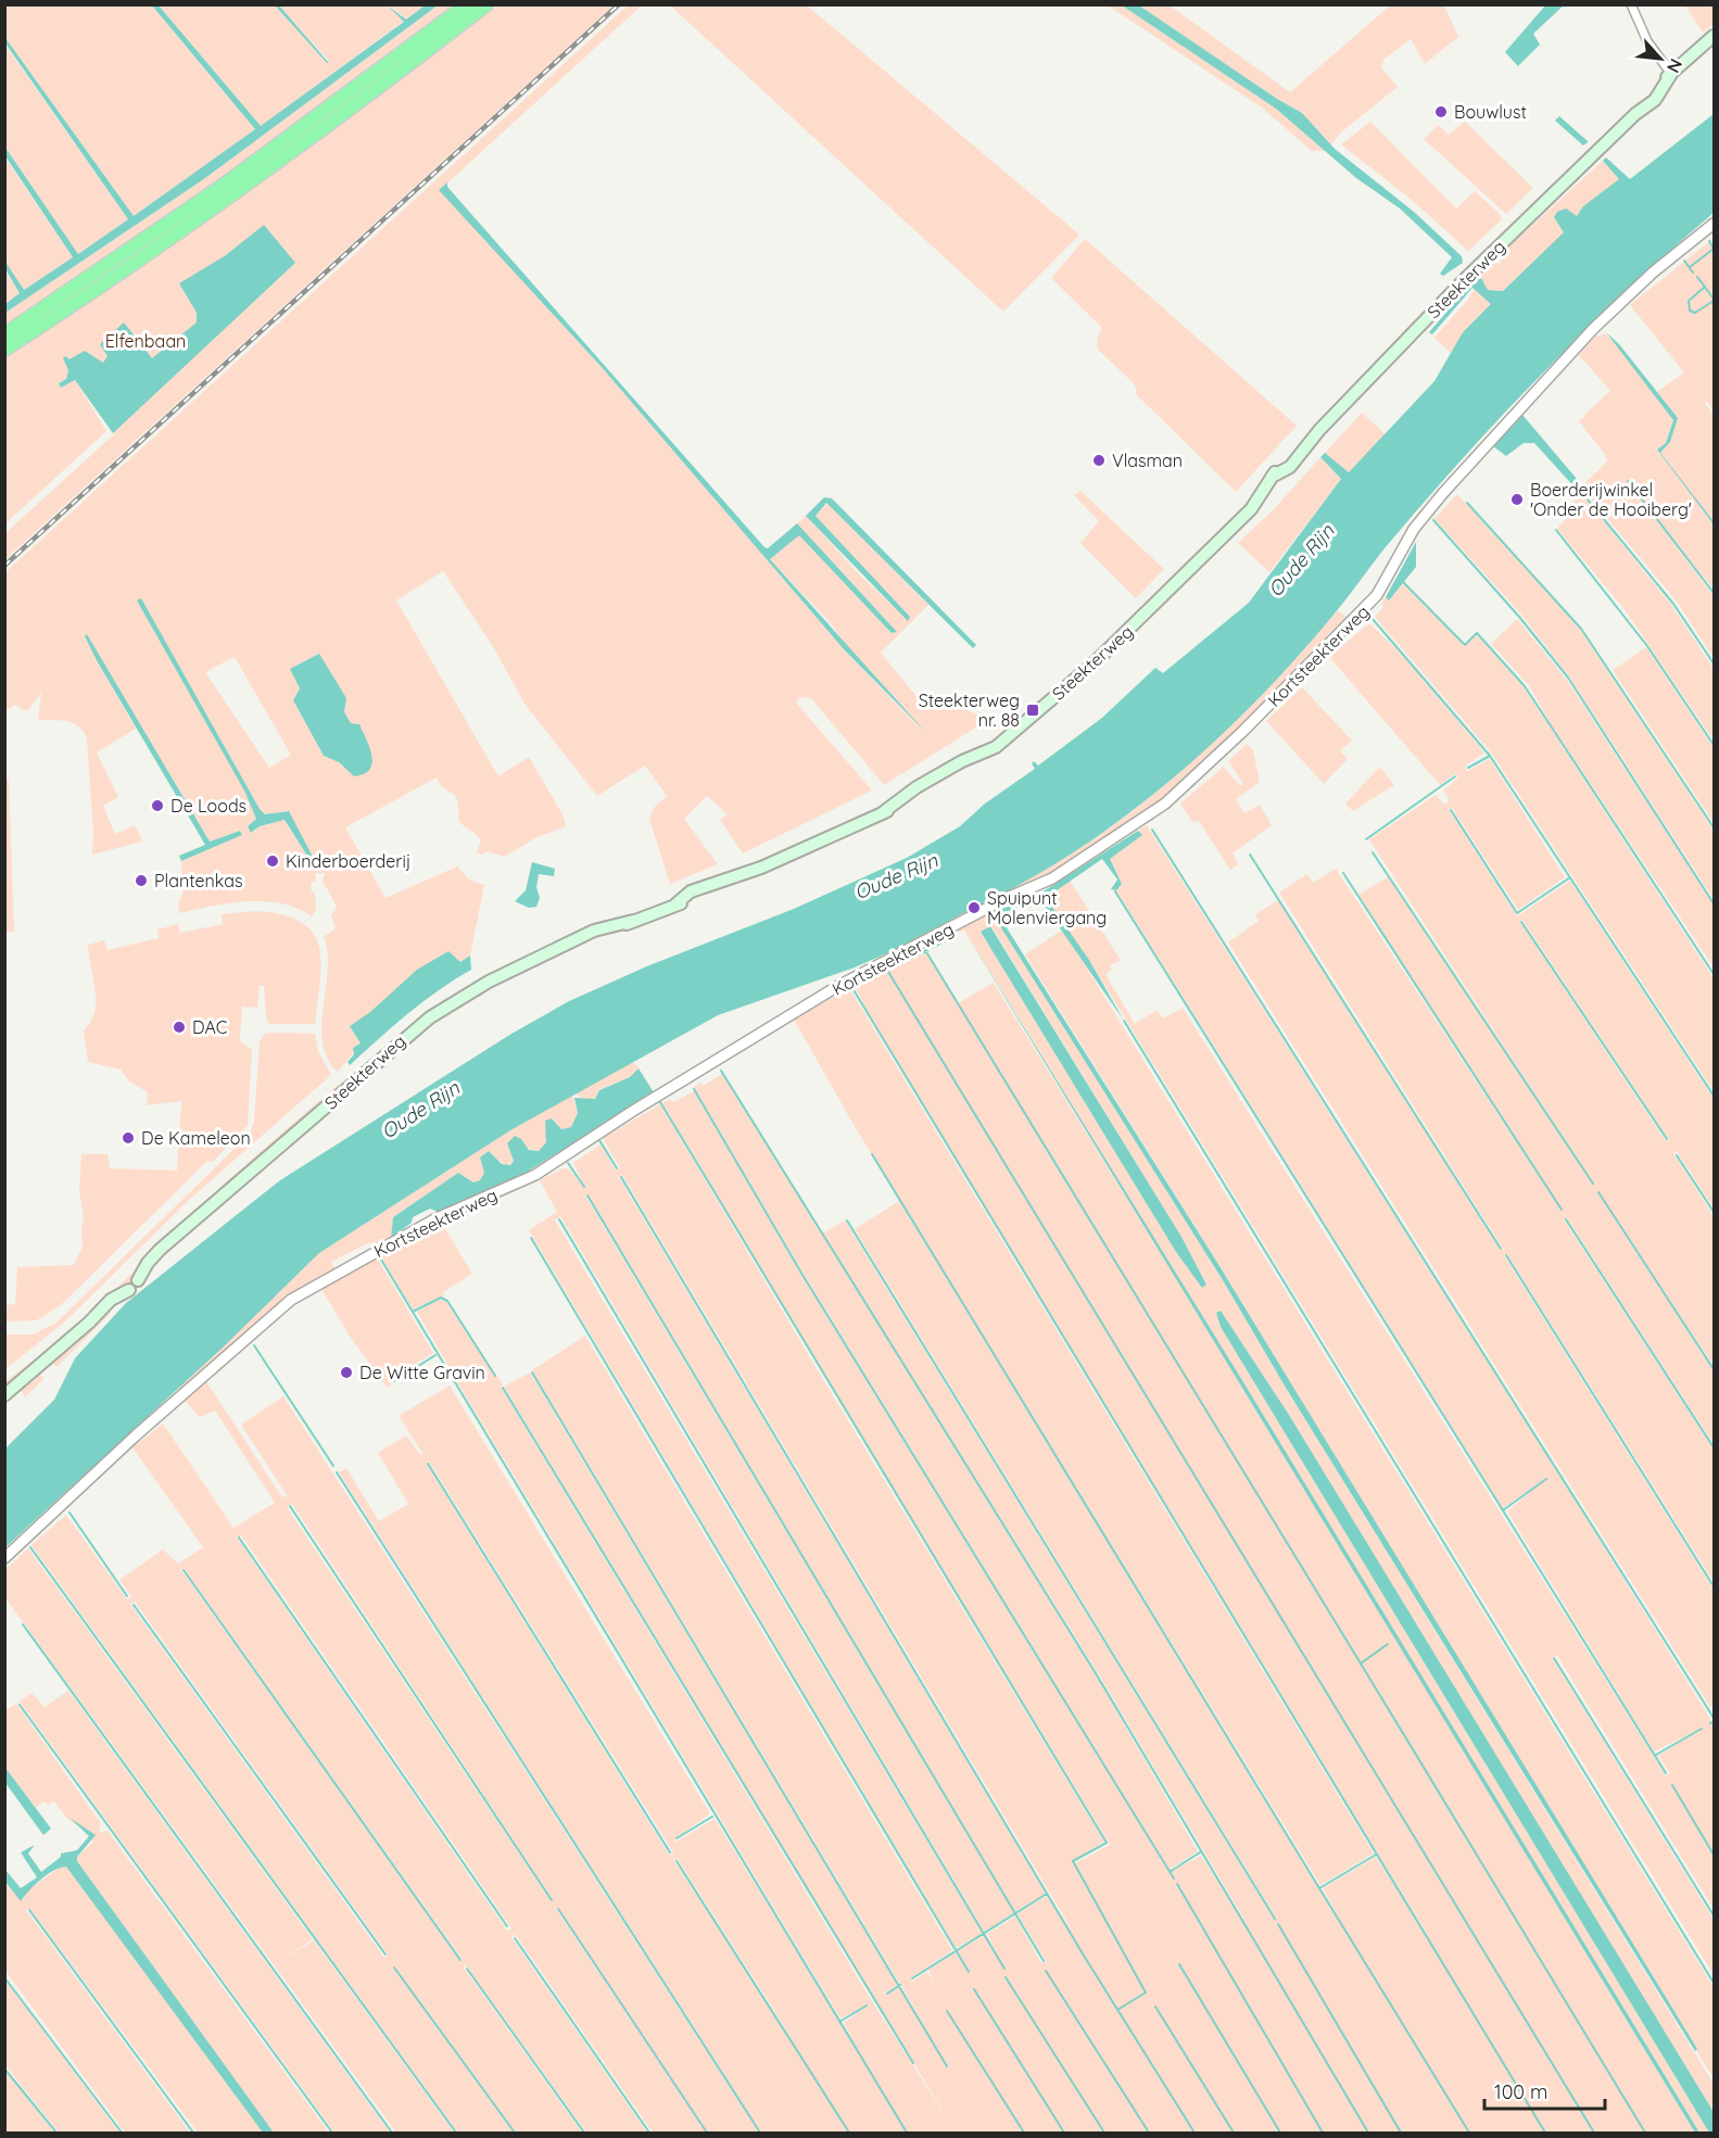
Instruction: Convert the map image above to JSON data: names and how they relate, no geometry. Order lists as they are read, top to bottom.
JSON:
{
  "streets": {
    "main road": ["Steekterweg"],
    "street": ["Kortsteekterweg"]
  },
  "water": ["Oude Rijn"],
  "parks": ["Elfenbaan"],
  "places": {
    "other": [
      "Bouwlust",
      "Vlasman",
      "Boerderijwinkel 'Onder de Hooiberg'",
      "De Loods",
      "Kinderboerderij",
      "Plantenkas",
      "Spuipunt Molenviergang",
      "DAC",
      "De Kameleon",
      "De Witte Gravin"
    ],
    "transit": ["Steekterweg nr. 88"]
  },
  "scale_bar": "100 m",
  "north": "bottom right"
}
